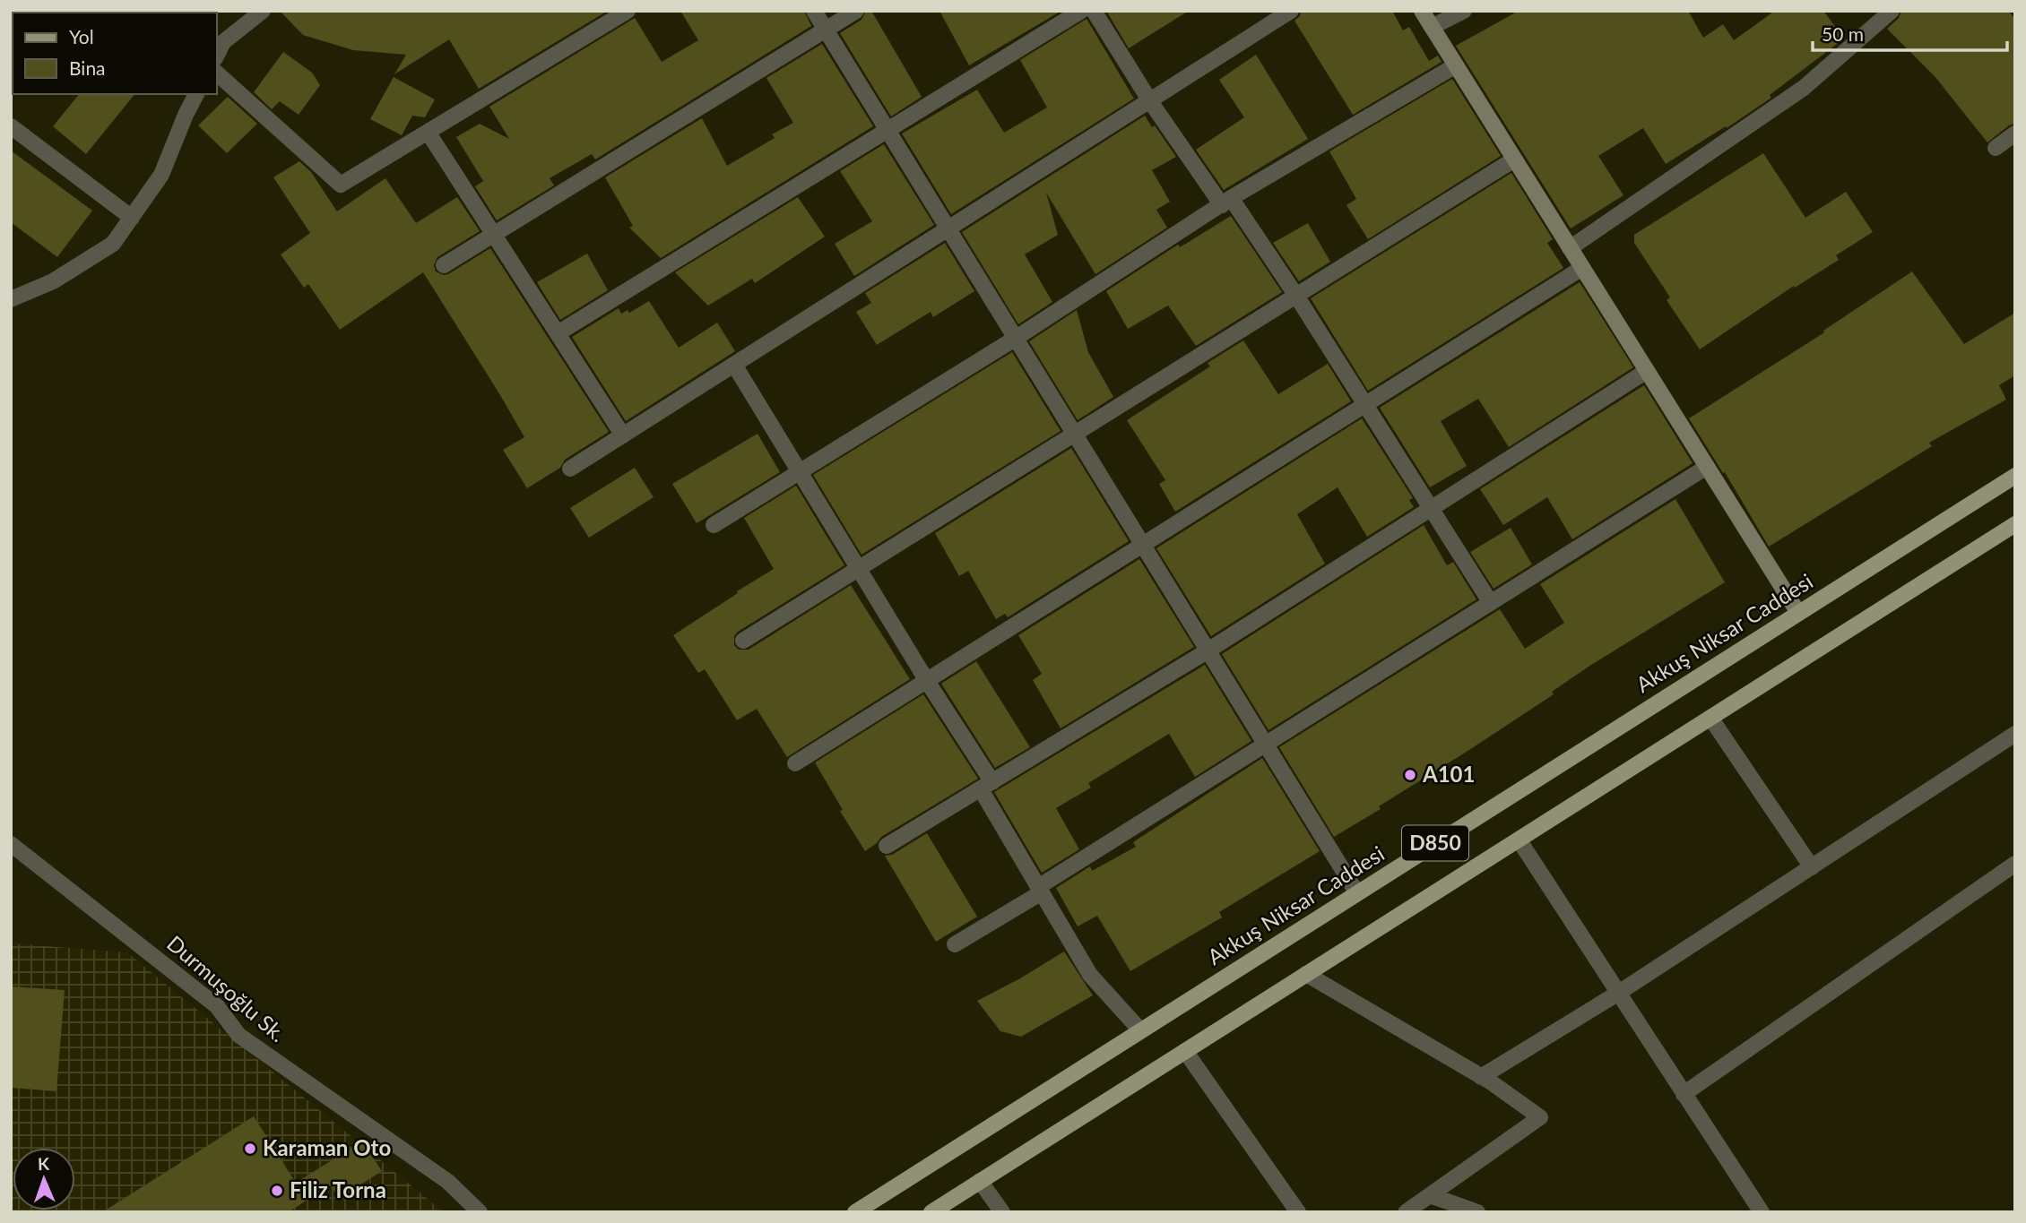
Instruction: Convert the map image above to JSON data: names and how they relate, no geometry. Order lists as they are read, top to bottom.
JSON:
{
  "streets": {
    "main road": ["Akkuş Niksar Caddesi", "D850"],
    "street": ["Durmuşoğlu Sk."]
  },
  "places": ["A101", "Karaman Oto", "Filiz Torna"],
  "legend": ["Yol", "Bina"],
  "scale_bar": "50 m",
  "north": "top"
}
